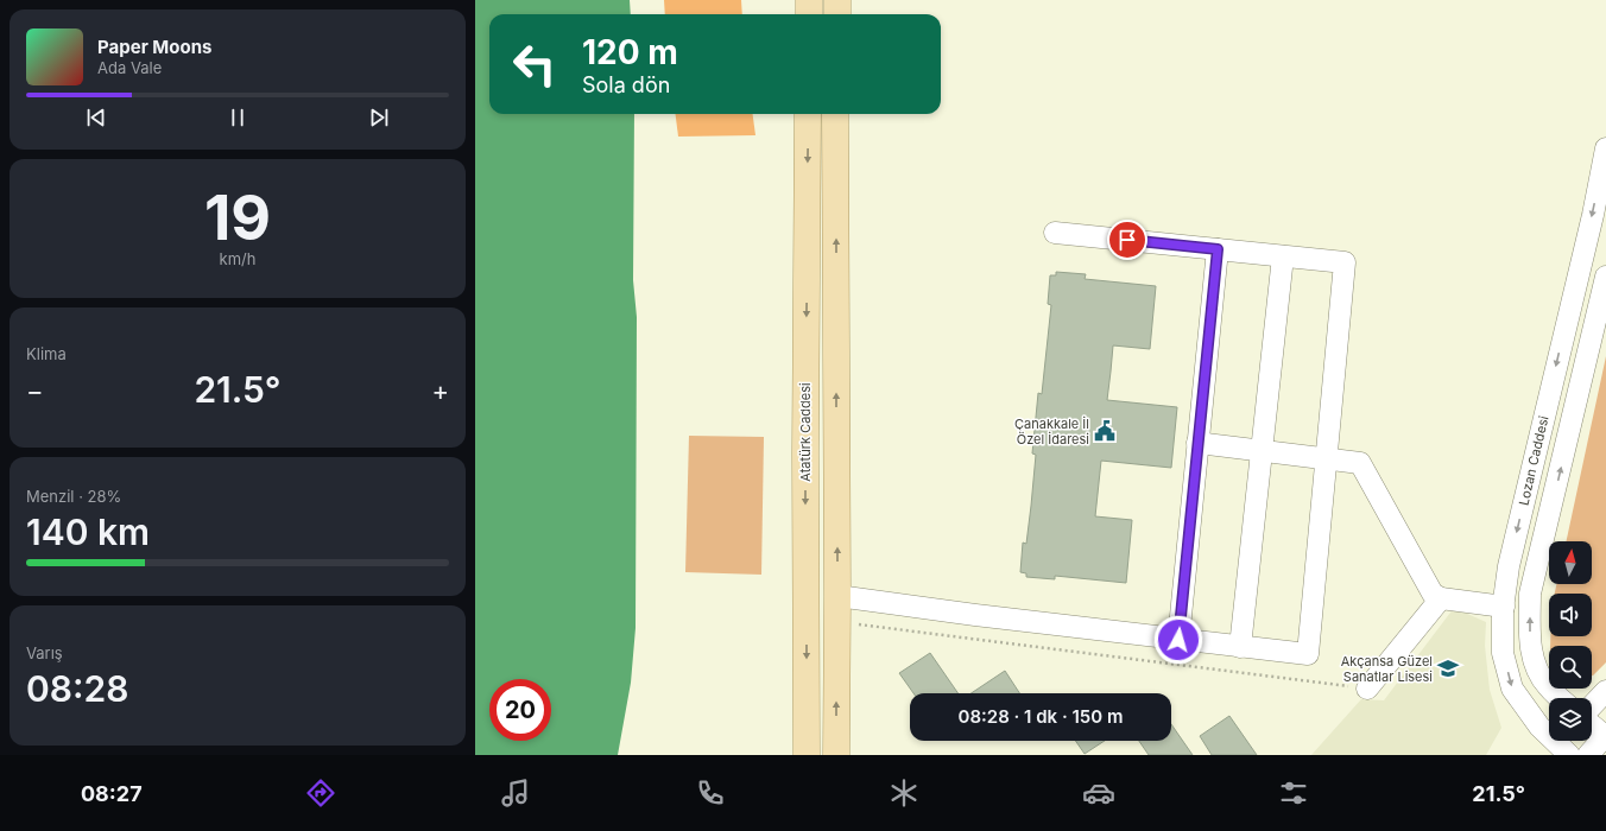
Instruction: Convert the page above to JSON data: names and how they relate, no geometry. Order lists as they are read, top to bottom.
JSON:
{
  "streets": {
    "main road": ["Atatürk Caddesi"],
    "street": ["Lozan Caddesi"]
  },
  "places": {
    "public building": ["Çanakkale İl Özel İdaresi"],
    "school or university": ["Akçansa Güzel Sanatlar Lisesi"]
  },
  "north": "top",
  "page": {
    "turn": ["120 m", "Sola dön"],
    "song": ["Paper Moons", "Ada Vale"],
    "tile": [
      ["19", "km/h"],
      "Klima",
      ["Menzil · 28%", "140 km"],
      ["Varış", "08:28"]
    ],
    "heat": ["−", "21.5°", "+"],
    "limit": "20",
    "trip": "08:28 · 1 dk · 150 m",
    "tabs": ["08:27", "21.5°"]
  }
}
